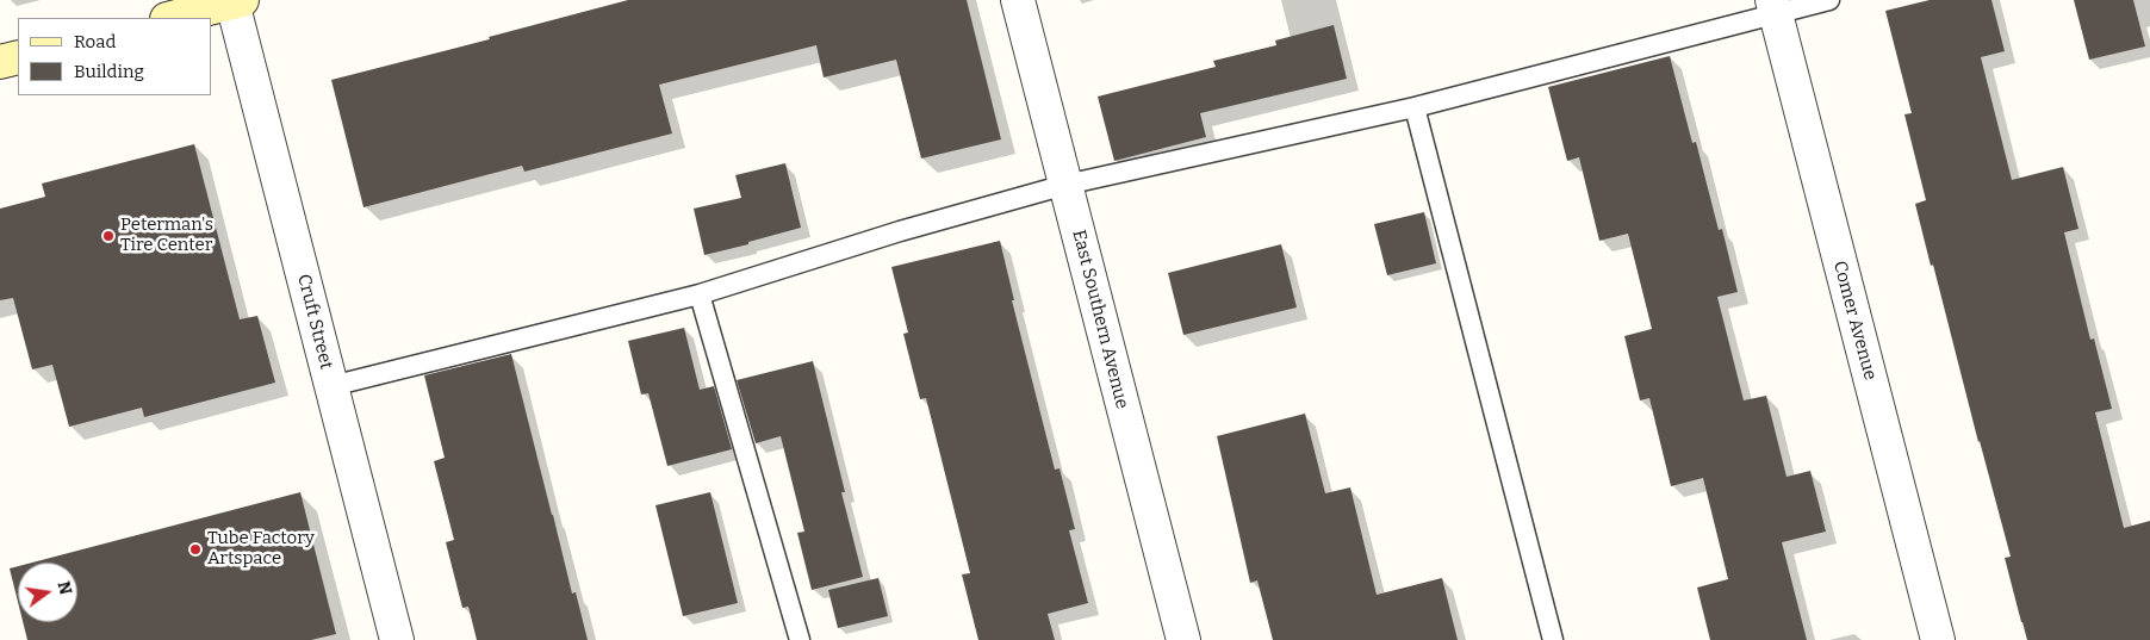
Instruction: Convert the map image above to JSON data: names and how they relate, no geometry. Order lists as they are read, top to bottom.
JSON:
{
  "streets": {
    "street": ["East Southern Avenue", "Comer Avenue", "Cruft Street"]
  },
  "places": ["Peterman's Tire Center", "Tube Factory Artspace"],
  "legend": ["Road", "Building"],
  "north": "right"
}
